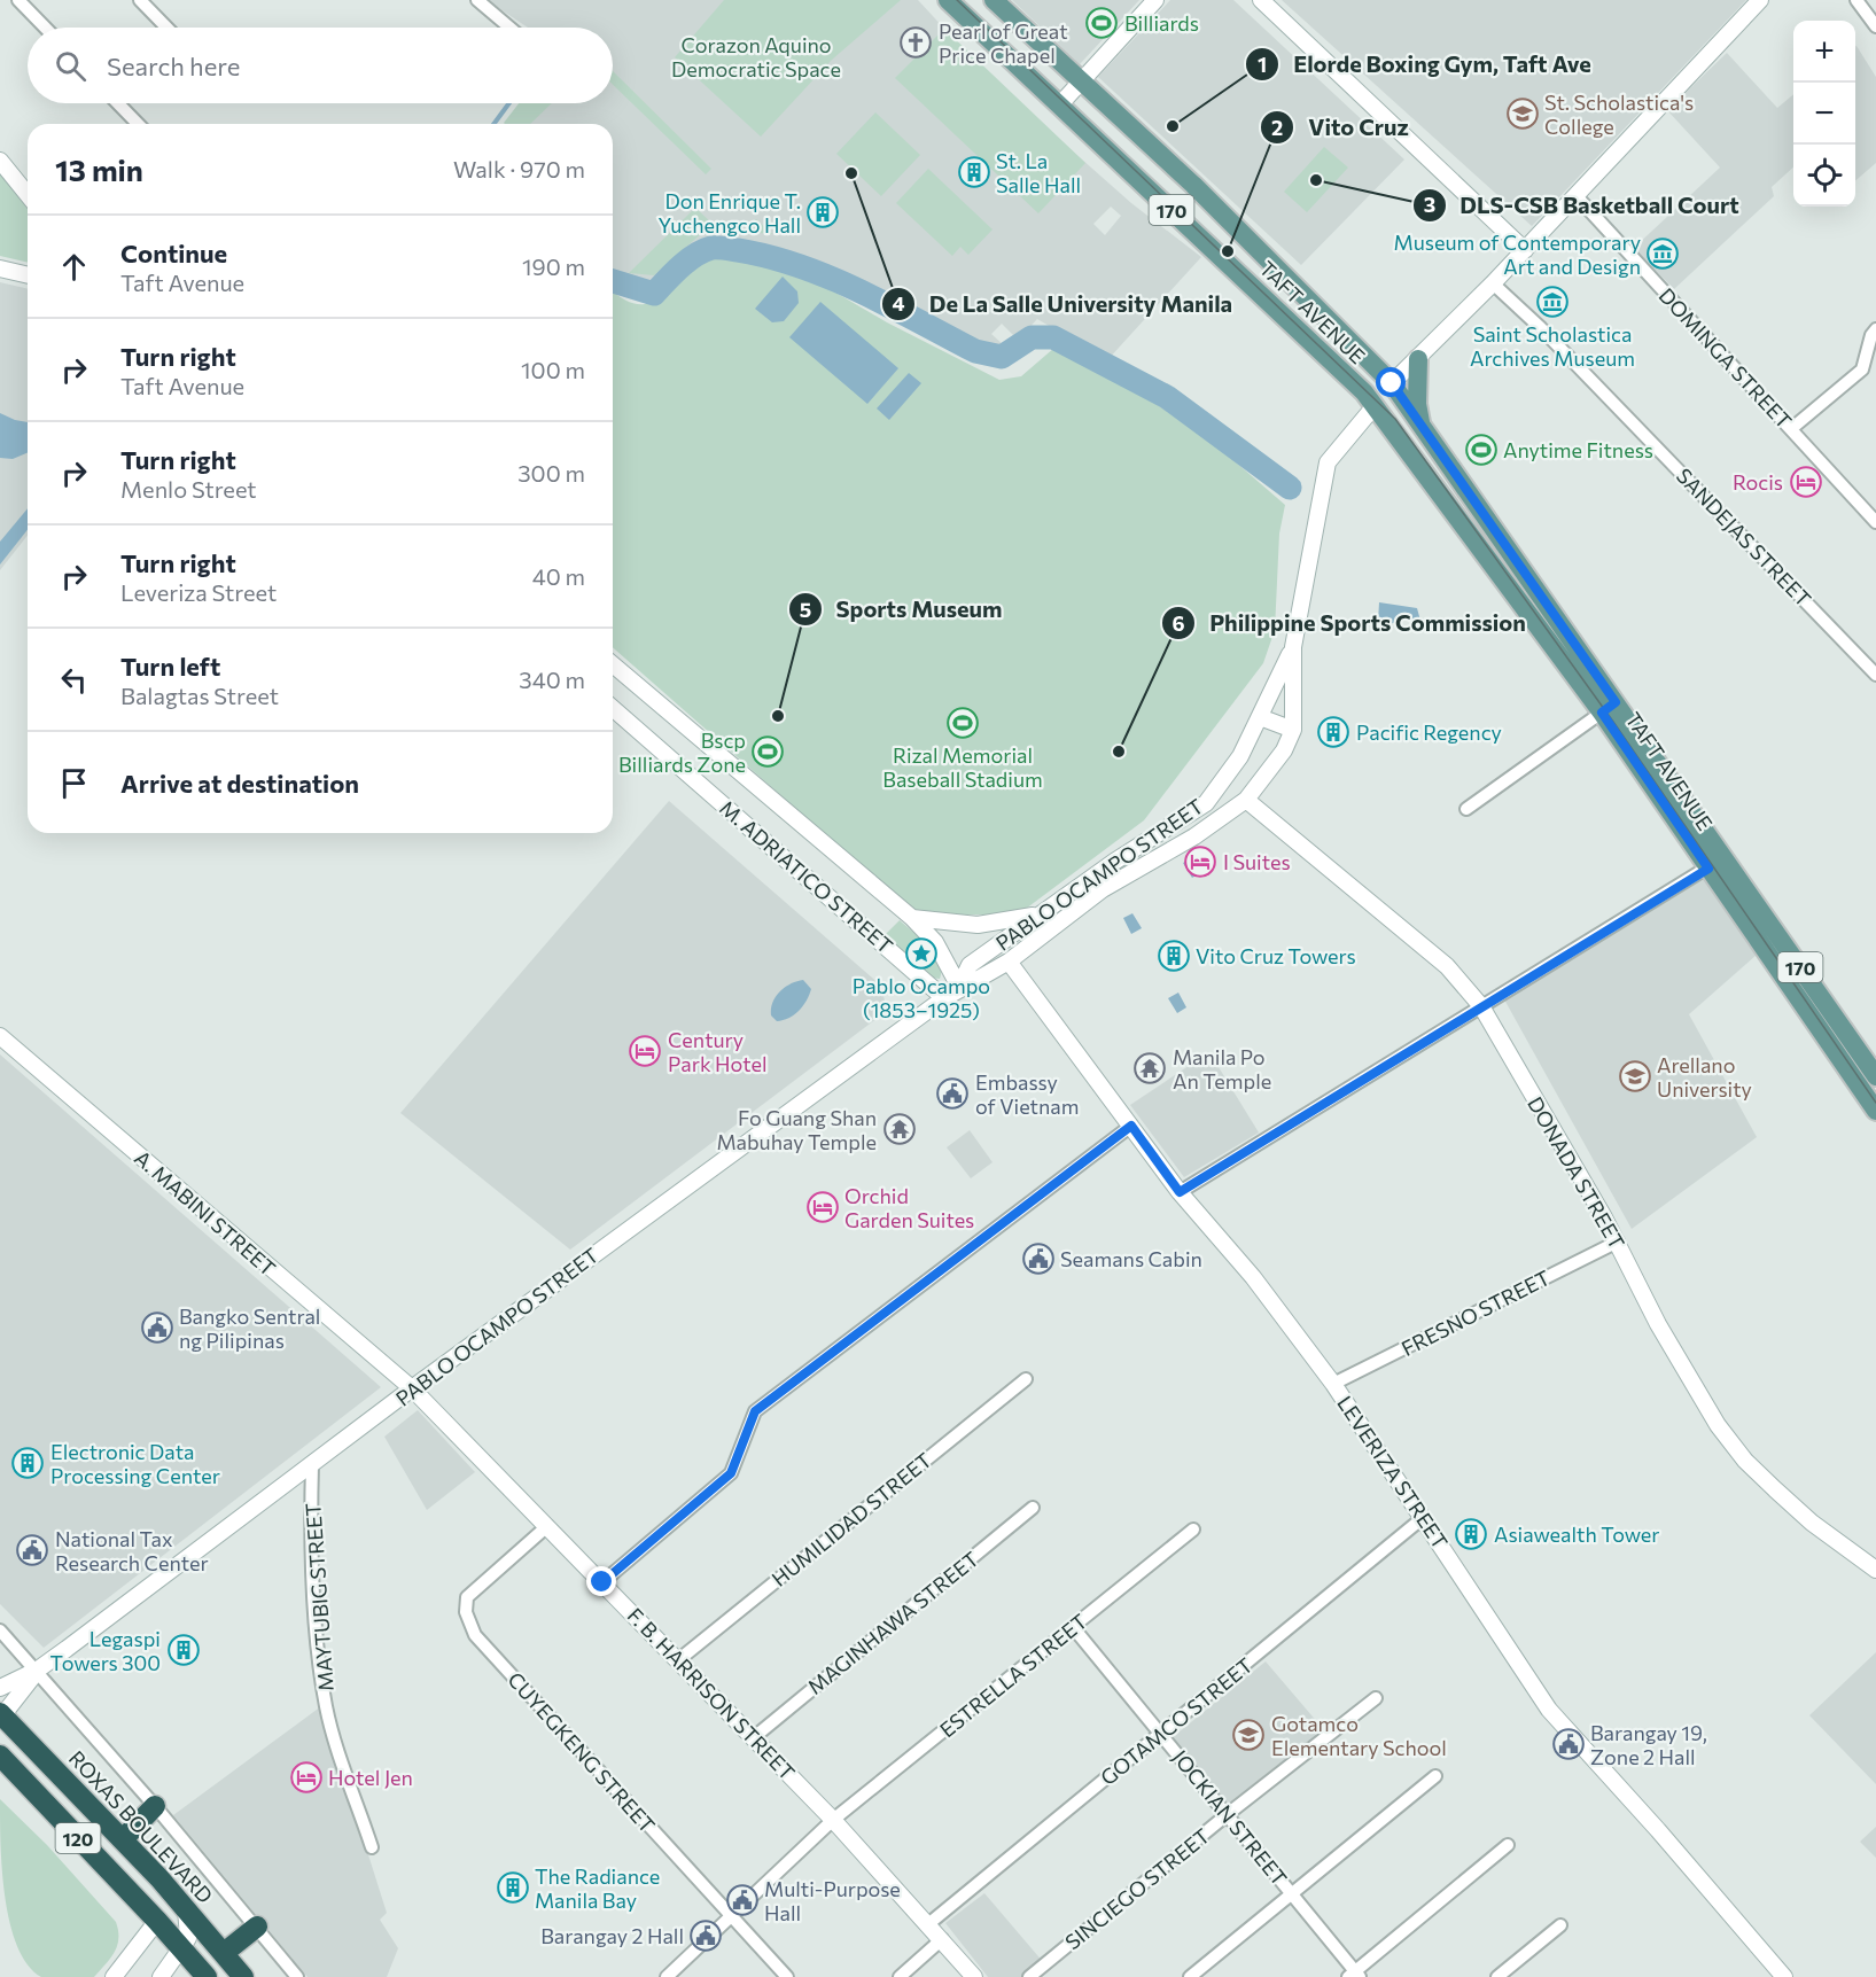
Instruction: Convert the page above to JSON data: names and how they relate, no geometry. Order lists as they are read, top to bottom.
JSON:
{
  "streets": {
    "highway": ["ROXAS BOULEVARD", "120"],
    "main road": [
      "170",
      "TAFT AVENUE",
      "PABLO OCAMPO STREET",
      "M. ADRIATICO STREET",
      "DONADA STREET",
      "A. MABINI STREET",
      "LEVERIZA STREET",
      "F. B. HARRISON STREET"
    ],
    "street": [
      "DOMINGA STREET",
      "SANDEJAS STREET",
      "FRESNO STREET",
      "HUMILIDAD STREET",
      "MAYTUBIG STREET",
      "MAGINHAWA STREET",
      "ESTRELLA STREET",
      "GOTAMCO STREET",
      "CUYEGKENG STREET",
      "JOCKIAN STREET",
      "SINCIEGO STREET"
    ]
  },
  "crossings": [
    ["TAFT AVENUE", "PABLO OCAMPO STREET"],
    ["PABLO OCAMPO STREET", "M. ADRIATICO STREET"],
    ["PABLO OCAMPO STREET", "DONADA STREET"],
    ["PABLO OCAMPO STREET", "A. MABINI STREET"],
    ["PABLO OCAMPO STREET", "LEVERIZA STREET"],
    ["PABLO OCAMPO STREET", "MAYTUBIG STREET"],
    ["PABLO OCAMPO STREET", "F. B. HARRISON STREET"],
    ["PABLO OCAMPO STREET", "ROXAS BOULEVARD"],
    ["DONADA STREET", "FRESNO STREET"],
    ["A. MABINI STREET", "F. B. HARRISON STREET"],
    ["FRESNO STREET", "LEVERIZA STREET"],
    ["LEVERIZA STREET", "GOTAMCO STREET"],
    ["HUMILIDAD STREET", "F. B. HARRISON STREET"],
    ["MAGINHAWA STREET", "F. B. HARRISON STREET"],
    ["ESTRELLA STREET", "F. B. HARRISON STREET"],
    ["ESTRELLA STREET", "CUYEGKENG STREET"],
    ["ESTRELLA STREET", "JOCKIAN STREET"],
    ["F. B. HARRISON STREET", "GOTAMCO STREET"],
    ["F. B. HARRISON STREET", "CUYEGKENG STREET"],
    ["GOTAMCO STREET", "JOCKIAN STREET"],
    ["JOCKIAN STREET", "SINCIEGO STREET"]
  ],
  "parks": ["Corazon Aquino Democratic Space"],
  "places": {
    "sports": [
      "Billiards",
      "Anytime Fitness",
      "Rizal Memorial Baseball Stadium",
      "Bscp Billiards Zone"
    ],
    "church": ["Pearl of Great Price Chapel"],
    "school or university": ["St. Scholastica's College", "Arellano University", "Gotamco Elementary School"],
    "other": [
      "Elorde Boxing Gym, Taft Ave",
      "De La Salle University Manila",
      "DLS-CSB Basketball Court",
      "Vito Cruz",
      "Sports Museum",
      "Philippine Sports Commission"
    ],
    "building": [
      "St. La Salle Hall",
      "Don Enrique T. Yuchengco Hall",
      "Pacific Regency",
      "Vito Cruz Towers",
      "Electronic Data Processing Center",
      "Asiawealth Tower",
      "Legaspi Towers 300",
      "The Radiance Manila Bay"
    ],
    "museum": ["Museum of Contemporary Art and Design", "Saint Scholastica Archives Museum"],
    "hotel": [
      "Rocis",
      "I Suites",
      "Century Park Hotel",
      "Orchid Garden Suites",
      "Hotel Jen"
    ],
    "place": ["Pablo Ocampo (1853–1925)"],
    "temple": ["Manila Po An Temple", "Fo Guang Shan Mabuhay Temple"],
    "public building": [
      "Embassy of Vietnam",
      "Seamans Cabin",
      "Bangko Sentral ng Pilipinas",
      "National Tax Research Center",
      "Barangay 19, Zone 2 Hall",
      "Multi-Purpose Hall",
      "Barangay 2 Hall"
    ]
  },
  "page": {
    "map_buttons": ["+", "−"],
    "search": "Search here",
    "heading": ["13 min", "Walk · 970 m"],
    "list": [
      ["Continue", "Taft Avenue", "190 m"],
      ["Turn right", "Taft Avenue", "100 m"],
      ["Turn right", "Menlo Street", "300 m"],
      ["Turn right", "Leveriza Street", "40 m"],
      ["Turn left", "Balagtas Street", "340 m"],
      "Arrive at destination"
    ]
  }
}
